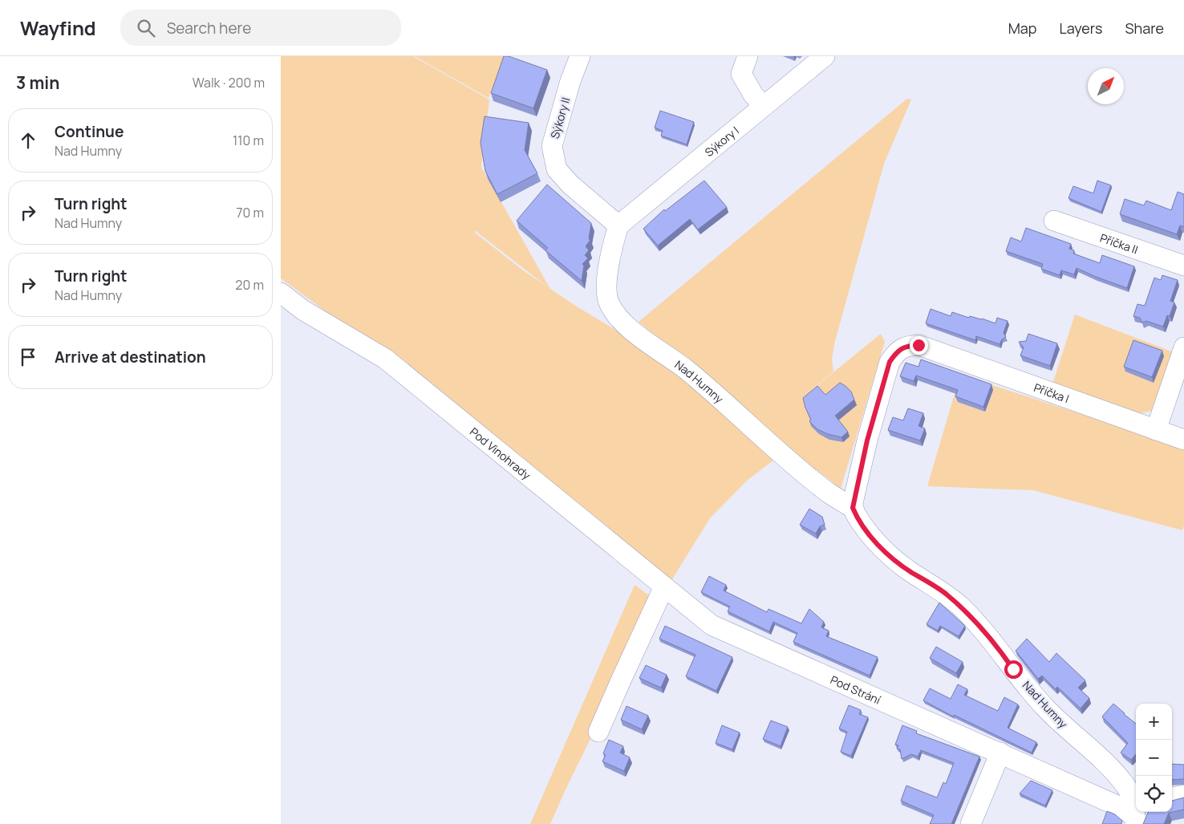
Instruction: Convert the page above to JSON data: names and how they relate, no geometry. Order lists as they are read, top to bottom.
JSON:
{
  "streets": {
    "street": [
      "Sýkory II",
      "Sýkory I",
      "Příčka II",
      "Nad Humny",
      "Příčka I",
      "Pod Vinohrady",
      "Pod Strání"
    ]
  },
  "crossings": [
    ["Sýkory II", "Sýkory I"],
    ["Sýkory II", "Nad Humny"],
    ["Sýkory I", "Nad Humny"],
    ["Nad Humny", "Příčka I"],
    ["Nad Humny", "Pod Strání"],
    ["Pod Vinohrady", "Pod Strání"]
  ],
  "north": "top right",
  "page": {
    "header": "Wayfind",
    "search": "Search here",
    "nav": ["Map", "Layers", "Share"],
    "heading": ["3 min", "Walk · 200 m"],
    "list": [
      ["Continue", "Nad Humny", "110 m"],
      ["Turn right", "Nad Humny", "70 m"],
      ["Turn right", "Nad Humny", "20 m"],
      "Arrive at destination"
    ],
    "map_buttons": ["+", "−"]
  }
}
